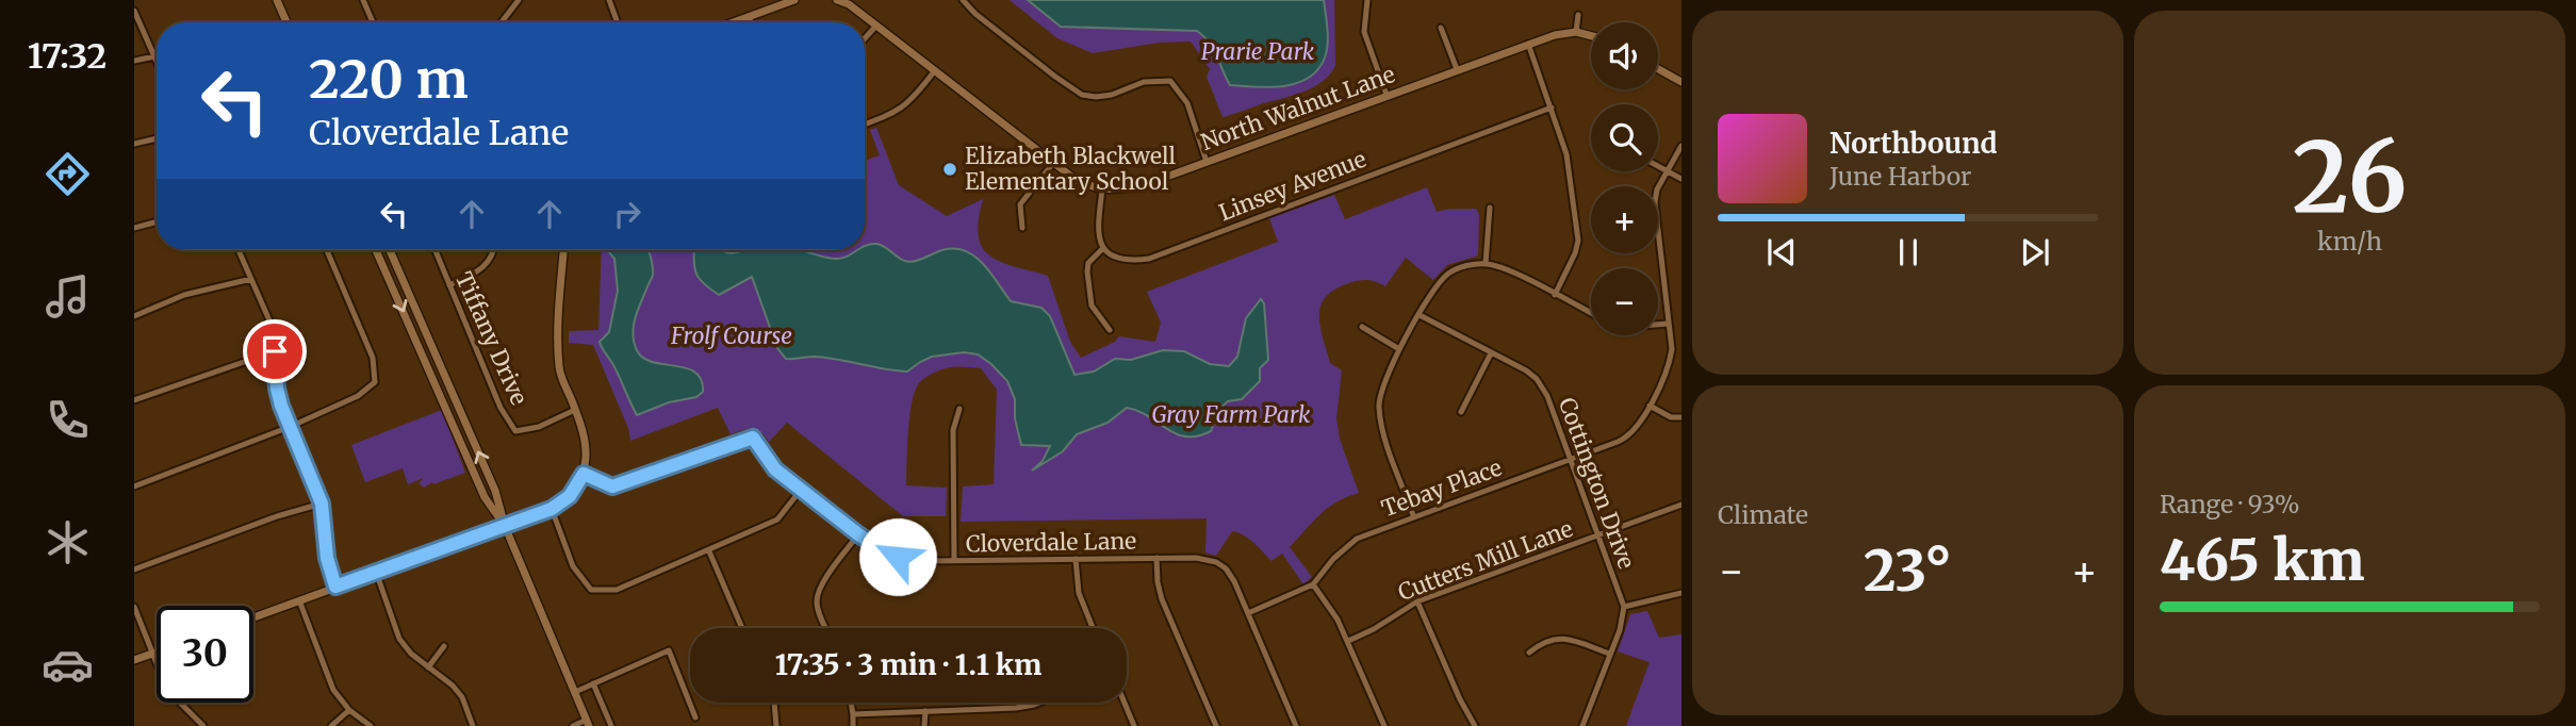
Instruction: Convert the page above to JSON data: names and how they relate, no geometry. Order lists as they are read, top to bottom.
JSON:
{
  "streets": {
    "street": [
      "North Walnut Lane",
      "Linsey Avenue",
      "Tiffany Drive",
      "Cottington Drive",
      "Tebay Place",
      "Cloverdale Lane",
      "Cutters Mill Lane"
    ]
  },
  "crossings": [
    ["Cottington Drive", "Tebay Place"],
    ["Cottington Drive", "Cutters Mill Lane"],
    ["Tebay Place", "Cloverdale Lane"]
  ],
  "parks": ["Prarie Park", "Frolf Course", "Gray Farm Park"],
  "places": ["Elizabeth Blackwell Elementary School"],
  "page": {
    "tabs": "17:32",
    "tile": [
      ["26", "km/h"],
      "Climate",
      ["Range · 93%", "465 km"]
    ],
    "map_buttons": ["+", "−"],
    "turn": ["220 m", "Cloverdale Lane"],
    "song": ["Northbound", "June Harbor"],
    "heat": ["−", "23°", "+"],
    "limit": "30",
    "trip": "17:35 · 3 min · 1.1 km"
  }
}
